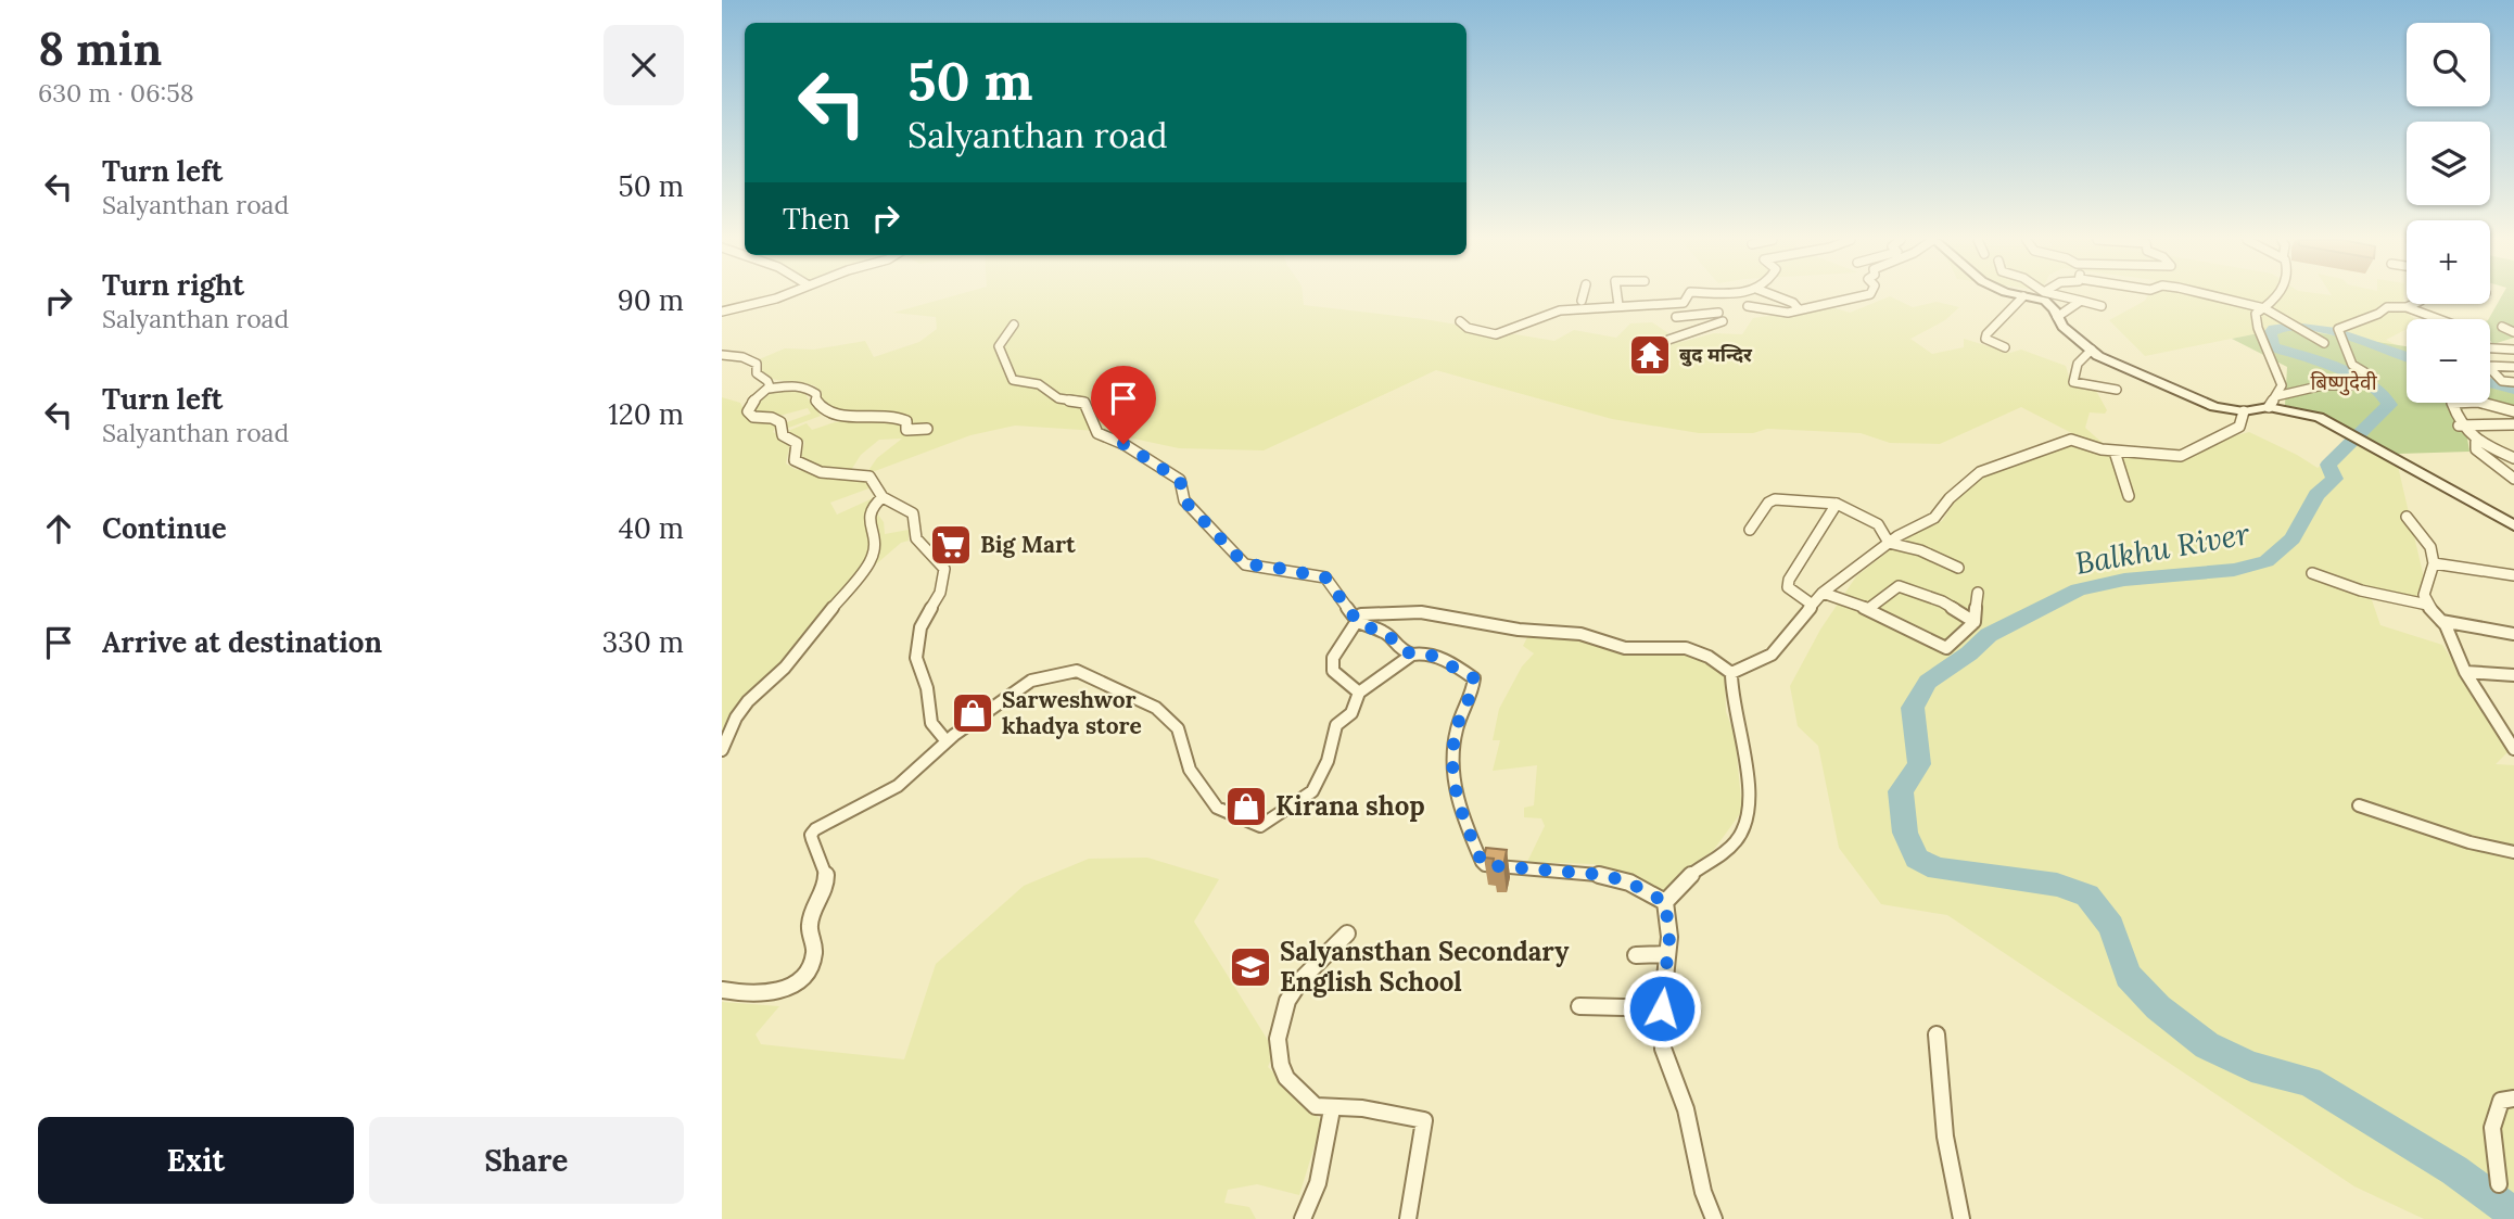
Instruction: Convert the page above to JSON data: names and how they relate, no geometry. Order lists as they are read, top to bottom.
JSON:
{
  "districts": ["बिष्णुदेवी"],
  "water": ["Balkhu River"],
  "places": {
    "temple": ["बुद मन्दिर"],
    "supermarket": ["Big Mart"],
    "shop": ["Sarweshwor khadya store", "Kirana shop"],
    "school or university": ["Salyansthan Secondary English School"]
  },
  "page": {
    "heading": ["8 min", "630 m · 06:58"],
    "map_buttons": ["+", "−"],
    "turn": ["50 m", "Salyanthan road"],
    "list": [
      {
        "name": "Turn left",
        "note": "Salyanthan road",
        "value": "50 m"
      },
      {
        "name": "Turn right",
        "note": "Salyanthan road",
        "value": "90 m"
      },
      {
        "name": "Turn left",
        "note": "Salyanthan road",
        "value": "120 m"
      },
      {
        "name": "Continue",
        "value": "40 m"
      },
      {
        "name": "Arrive at destination",
        "value": "330 m"
      }
    ],
    "then": "Then",
    "buttons": ["Exit", "Share"]
  }
}
